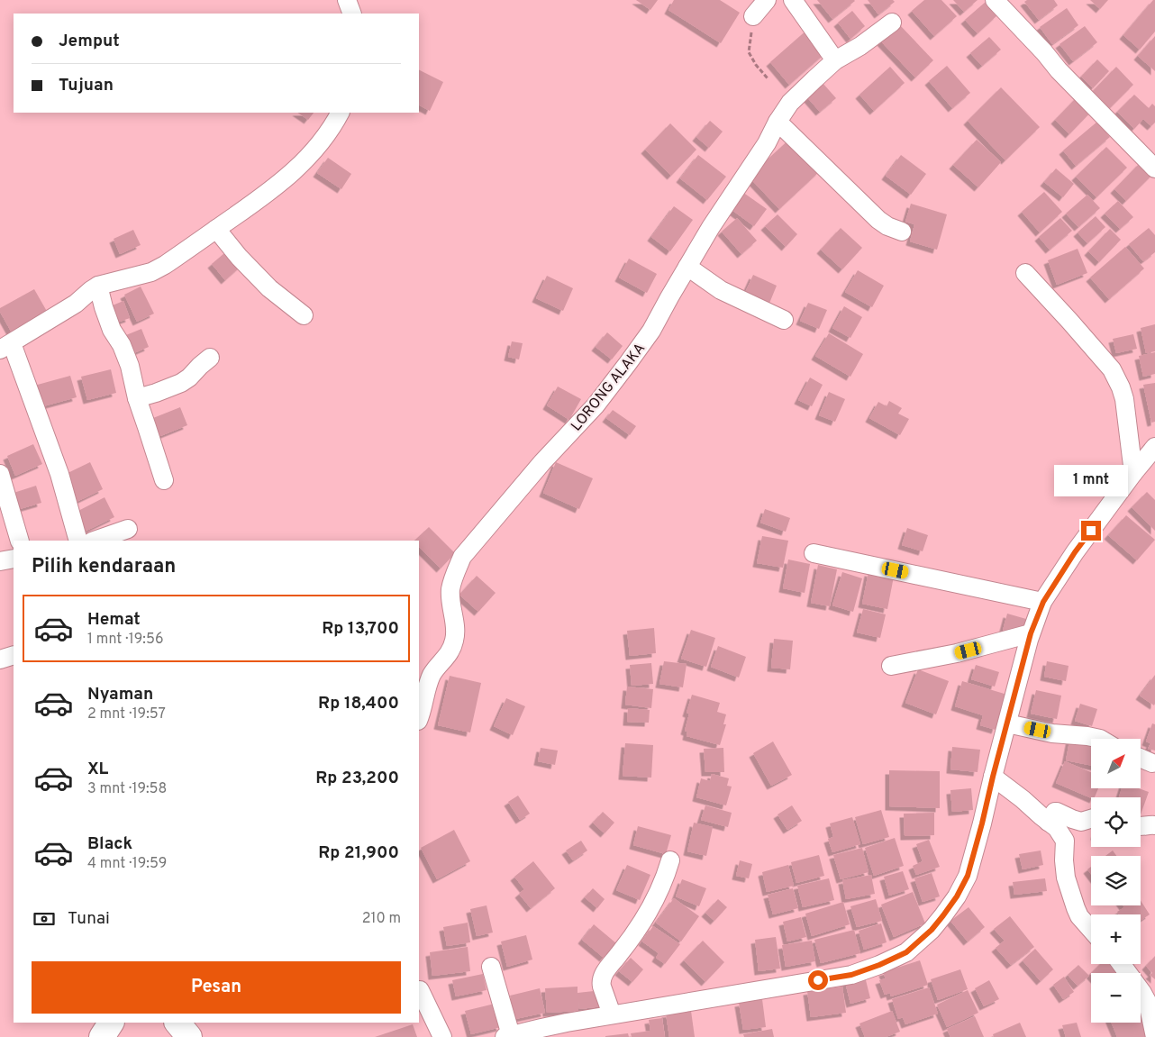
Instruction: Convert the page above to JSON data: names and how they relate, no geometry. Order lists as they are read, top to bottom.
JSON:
{
  "streets": {
    "street": ["LORONG ALAKA"]
  },
  "north": "top right",
  "page": {
    "banner": ["Jemput", "Tujuan"],
    "bubble": "1 mnt",
    "heading": "Pilih kendaraan",
    "list": [
      {
        "name": "Hemat",
        "note": "1 mnt · 19:56",
        "value": "Rp 13,700"
      },
      {
        "name": "Nyaman",
        "note": "2 mnt · 19:57",
        "value": "Rp 18,400"
      },
      {
        "name": "XL",
        "note": "3 mnt · 19:58",
        "value": "Rp 23,200"
      },
      {
        "name": "Black",
        "note": "4 mnt · 19:59",
        "value": "Rp 21,900"
      }
    ],
    "map_buttons": ["+", "−"],
    "pay": ["Tunai", "210 m"],
    "buttons": "Pesan"
  }
}
